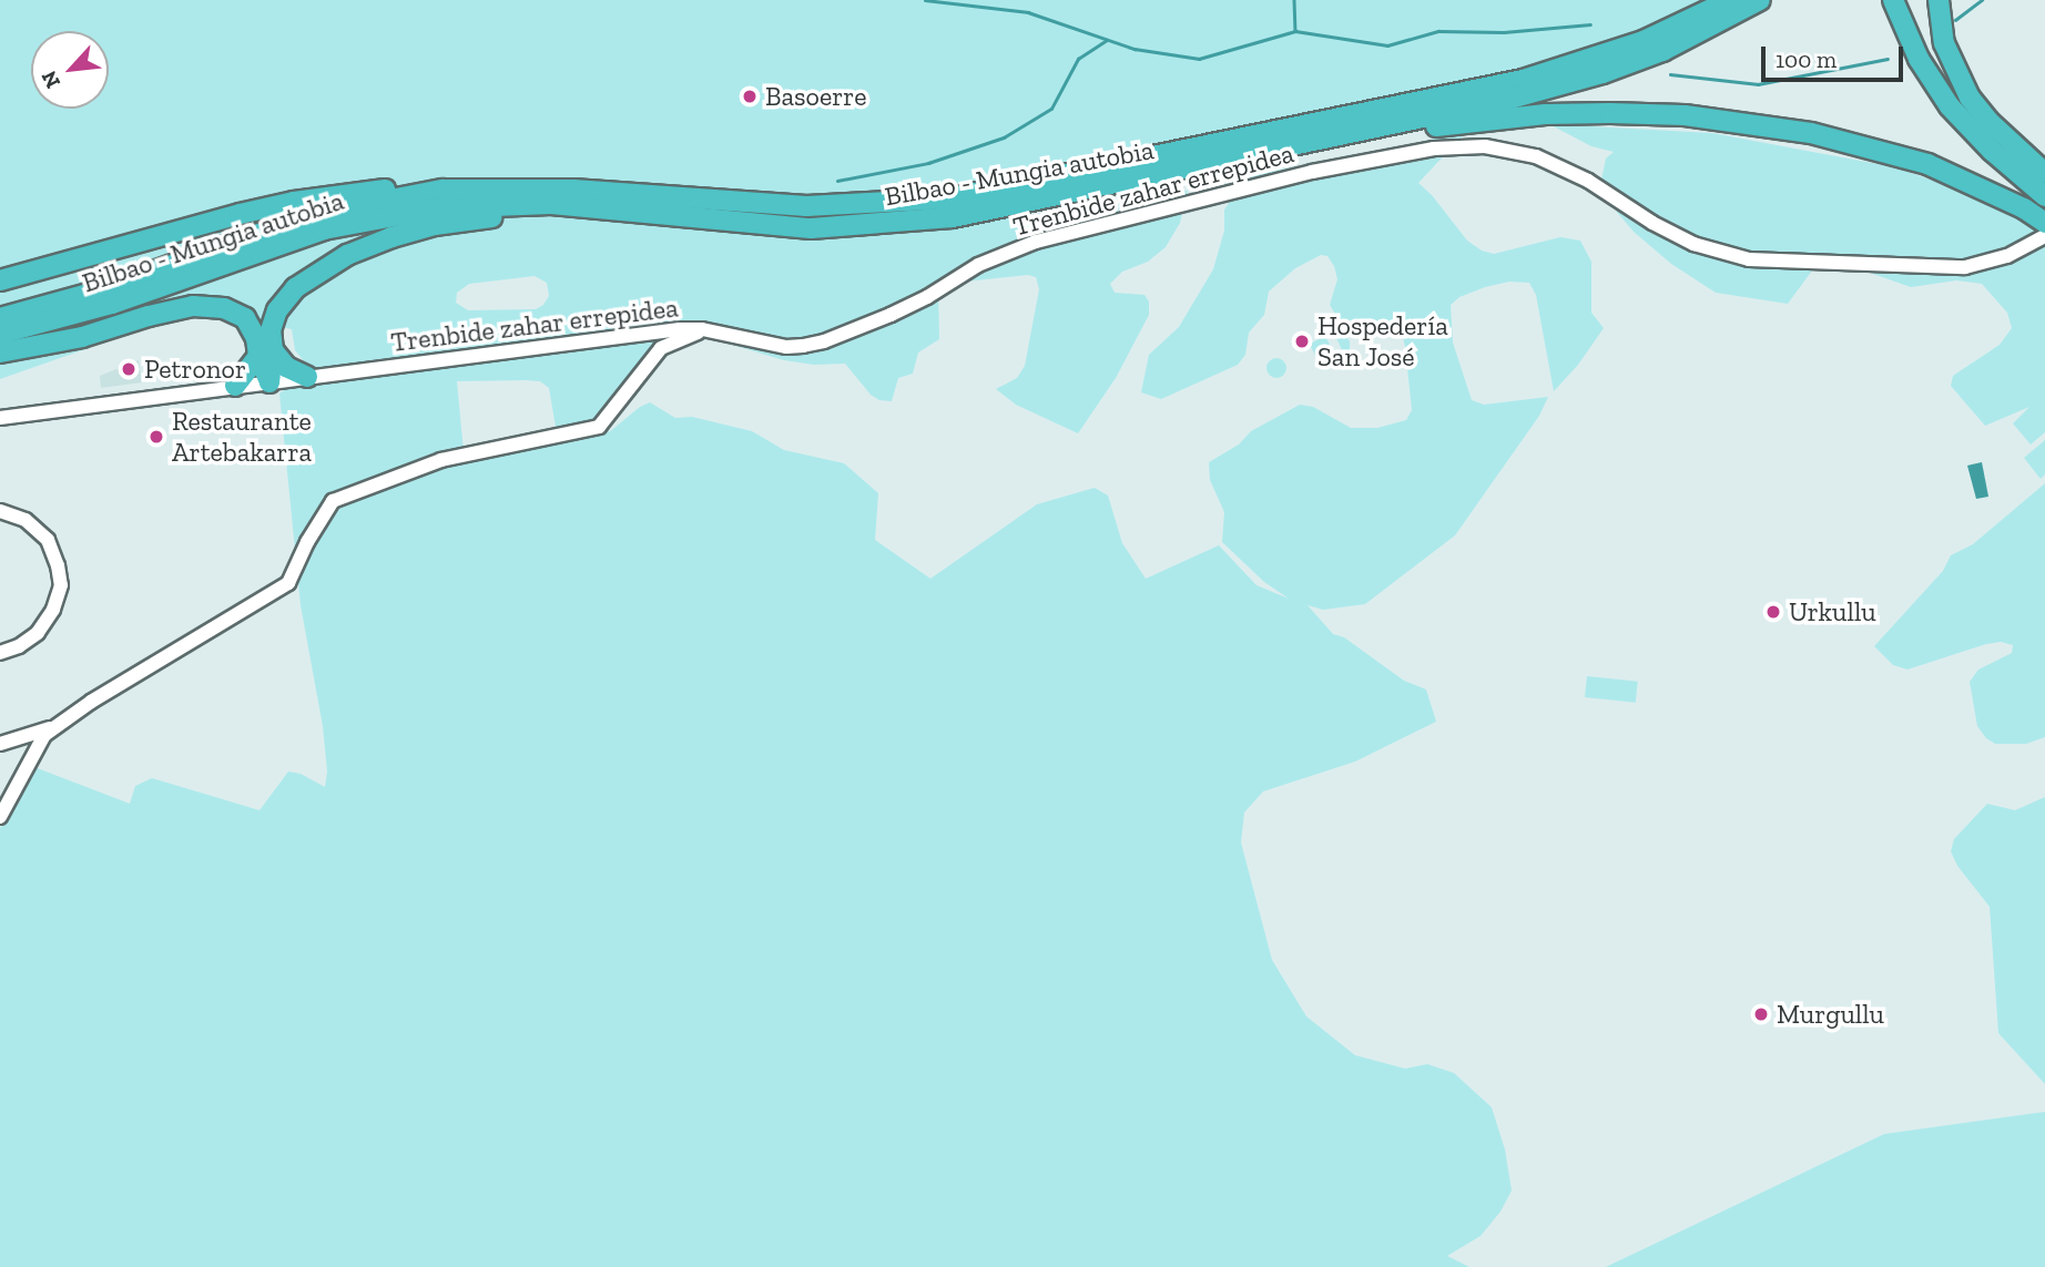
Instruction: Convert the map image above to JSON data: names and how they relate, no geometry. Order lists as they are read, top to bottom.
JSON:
{
  "streets": {
    "highway": ["Bilbao - Mungia autobia"],
    "street": ["Trenbide zahar errepidea"]
  },
  "places": [
    "Basoerre",
    "Hospedería San José",
    "Petronor",
    "Restaurante Artebakarra",
    "Urkullu",
    "Murgullu"
  ],
  "scale_bar": "100 m",
  "north": "bottom left"
}
